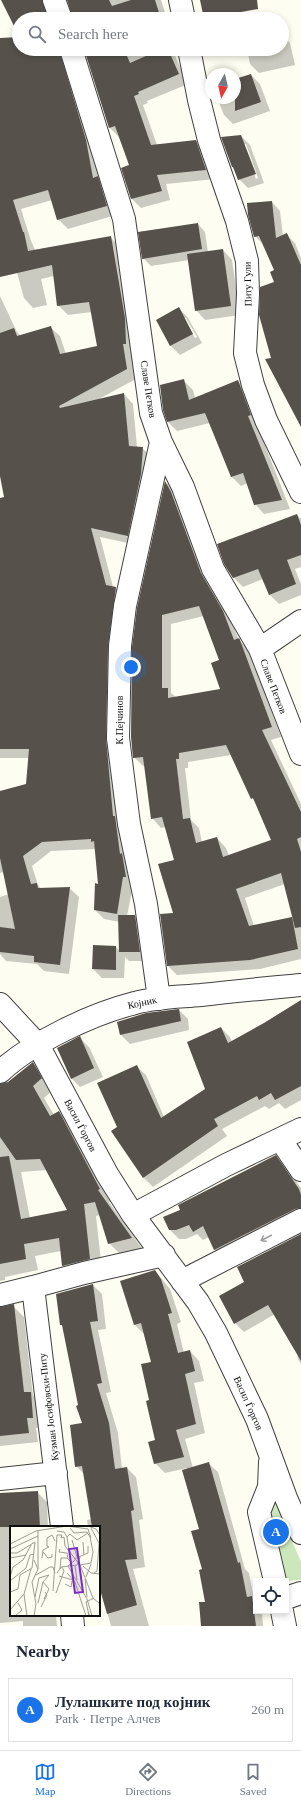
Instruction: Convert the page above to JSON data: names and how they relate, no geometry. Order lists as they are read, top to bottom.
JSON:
{
  "streets": {
    "street": [
      "Питу Гули",
      "Славе Петков",
      "К.Пејчинов",
      "Којник",
      "Васил Ѓоргов",
      "Кузман Јосифовски-Питу"
    ]
  },
  "crossings": [
    ["Славе Петков", "К.Пејчинов"],
    ["К.Пејчинов", "Којник"],
    ["Којник", "Васил Ѓоргов"]
  ],
  "north": "bottom",
  "page": {
    "search": "Search here",
    "pins": "A",
    "heading": "Nearby",
    "list": [
      {
        "mark": "A",
        "name": "Лулашките под којник",
        "note": "Park · Петре Алчев",
        "value": "260 m"
      }
    ],
    "nav": ["Map", "Directions", "Saved"]
  }
}
